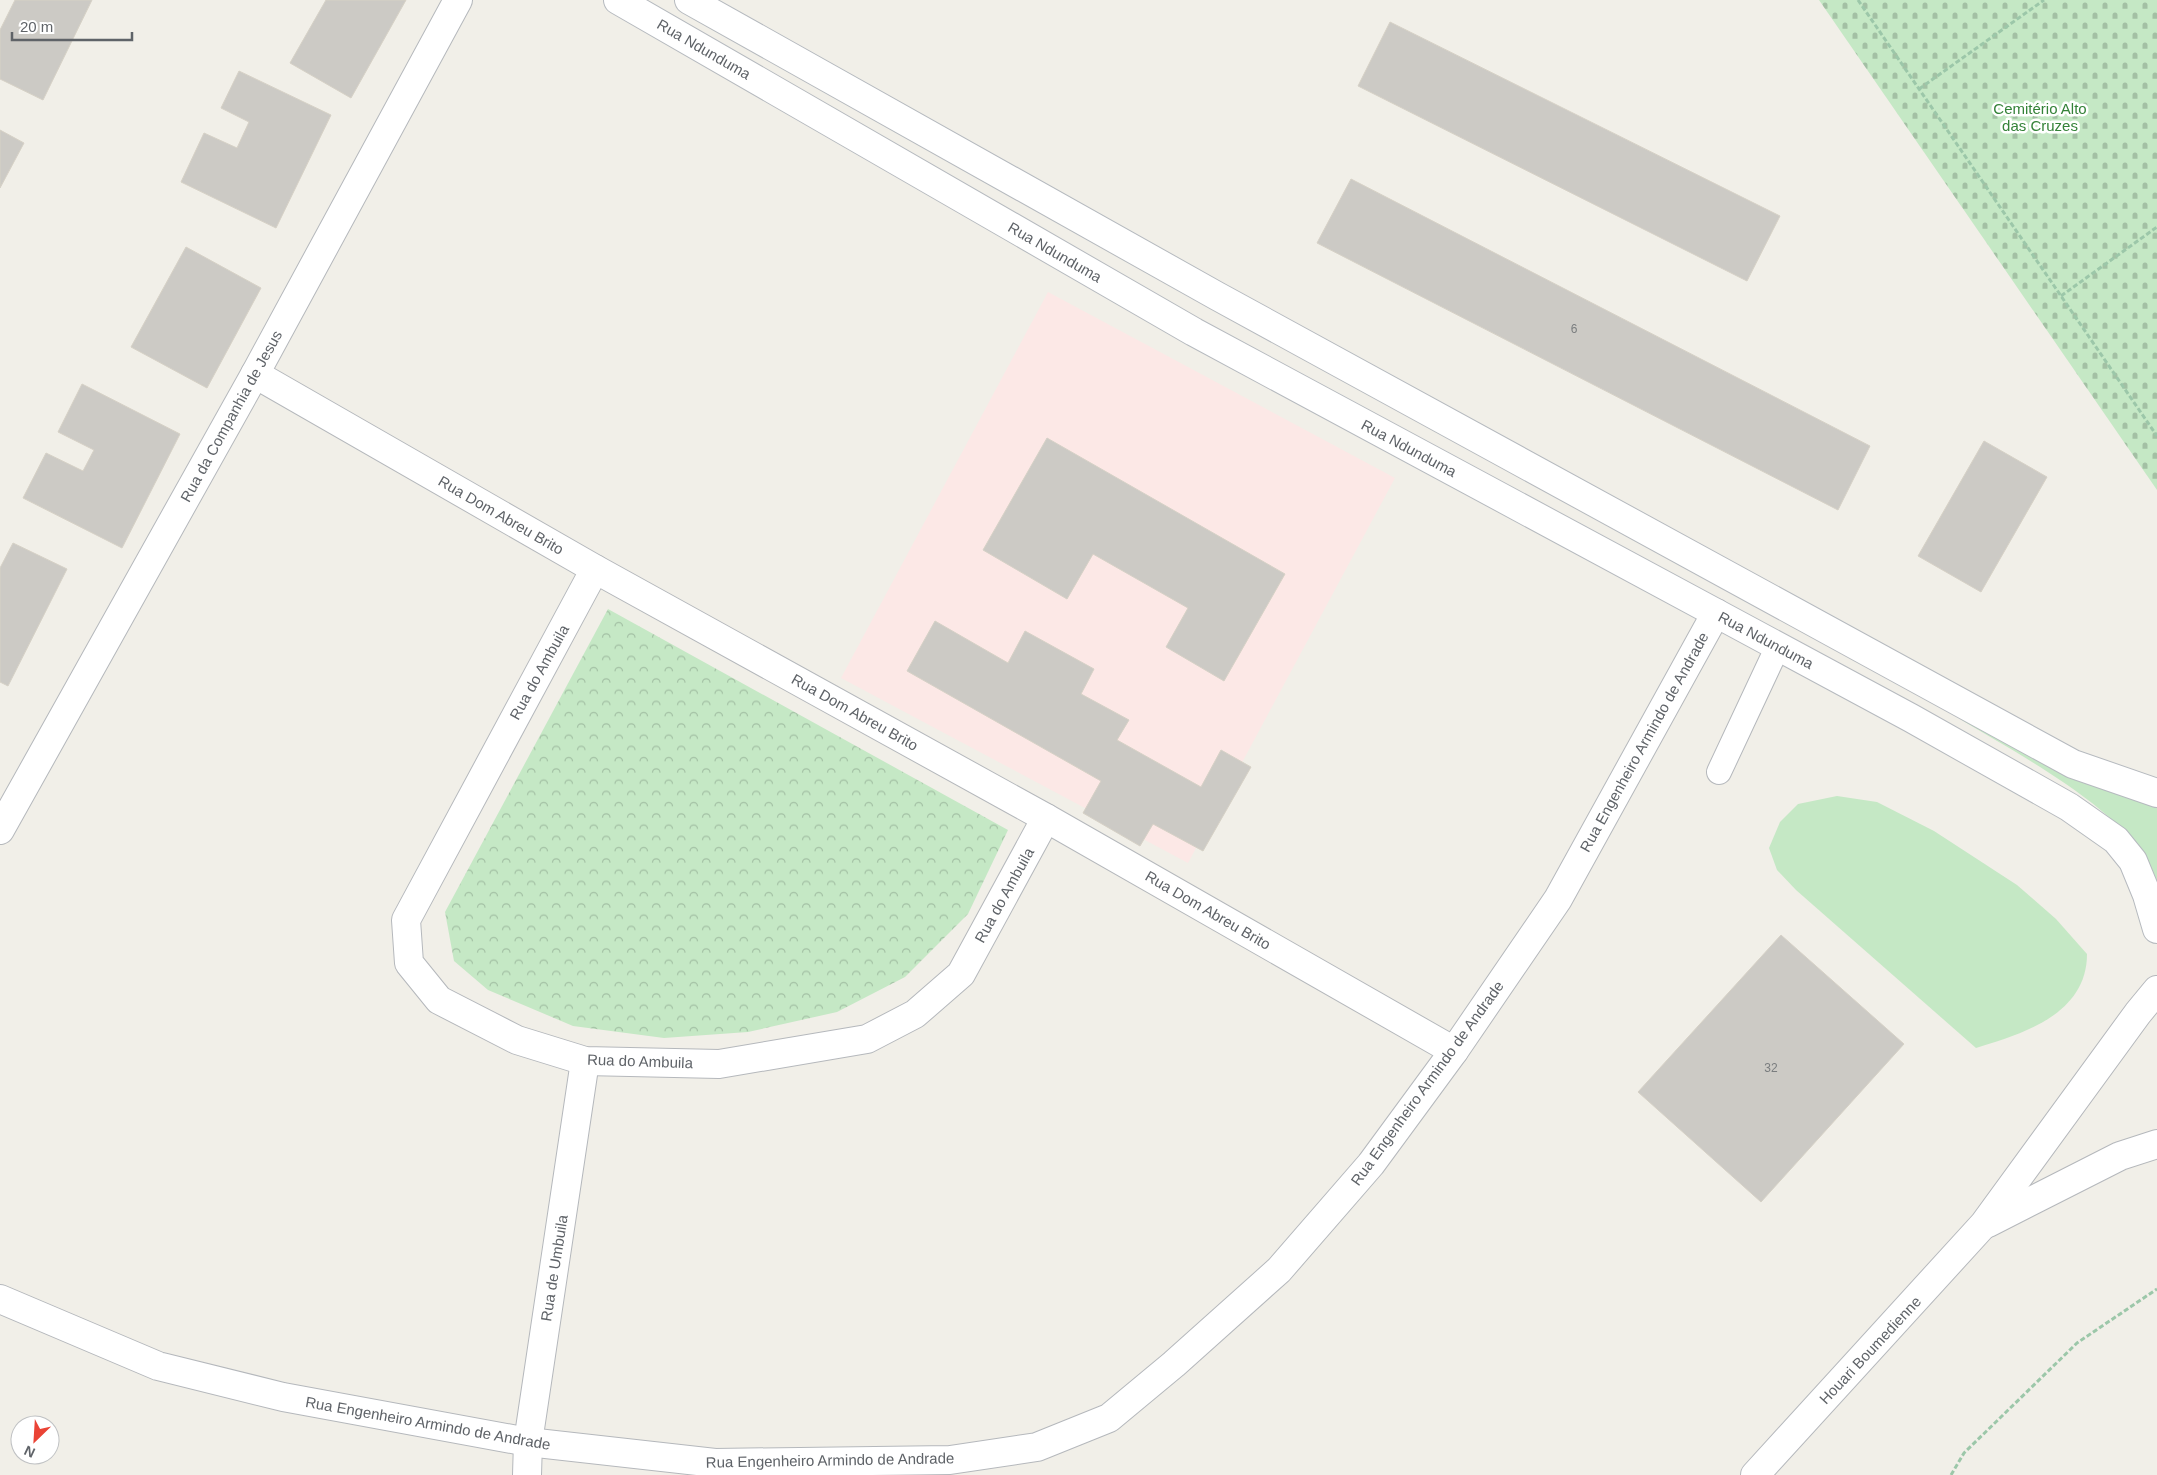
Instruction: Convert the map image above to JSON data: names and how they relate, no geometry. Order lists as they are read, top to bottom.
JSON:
{
  "streets": {
    "street": [
      "Rua Ndunduma",
      "Rua da Companhia de Jesus",
      "Rua Dom Abreu Brito",
      "Rua do Ambuila",
      "Rua Engenheiro Armindo de Andrade",
      "Rua de Umbuila",
      "Houari Boumedienne"
    ]
  },
  "crossings": [
    ["Rua Ndunduma", "Rua Engenheiro Armindo de Andrade"],
    ["Rua da Companhia de Jesus", "Rua Dom Abreu Brito"],
    ["Rua Dom Abreu Brito", "Rua do Ambuila"],
    ["Rua Dom Abreu Brito", "Rua Engenheiro Armindo de Andrade"],
    ["Rua do Ambuila", "Rua de Umbuila"],
    ["Rua Engenheiro Armindo de Andrade", "Rua de Umbuila"]
  ],
  "parks": ["Cemitério Alto das Cruzes"],
  "house_numbers": ["6", "32"],
  "scale_bar": "20 m",
  "north": "bottom left"
}
